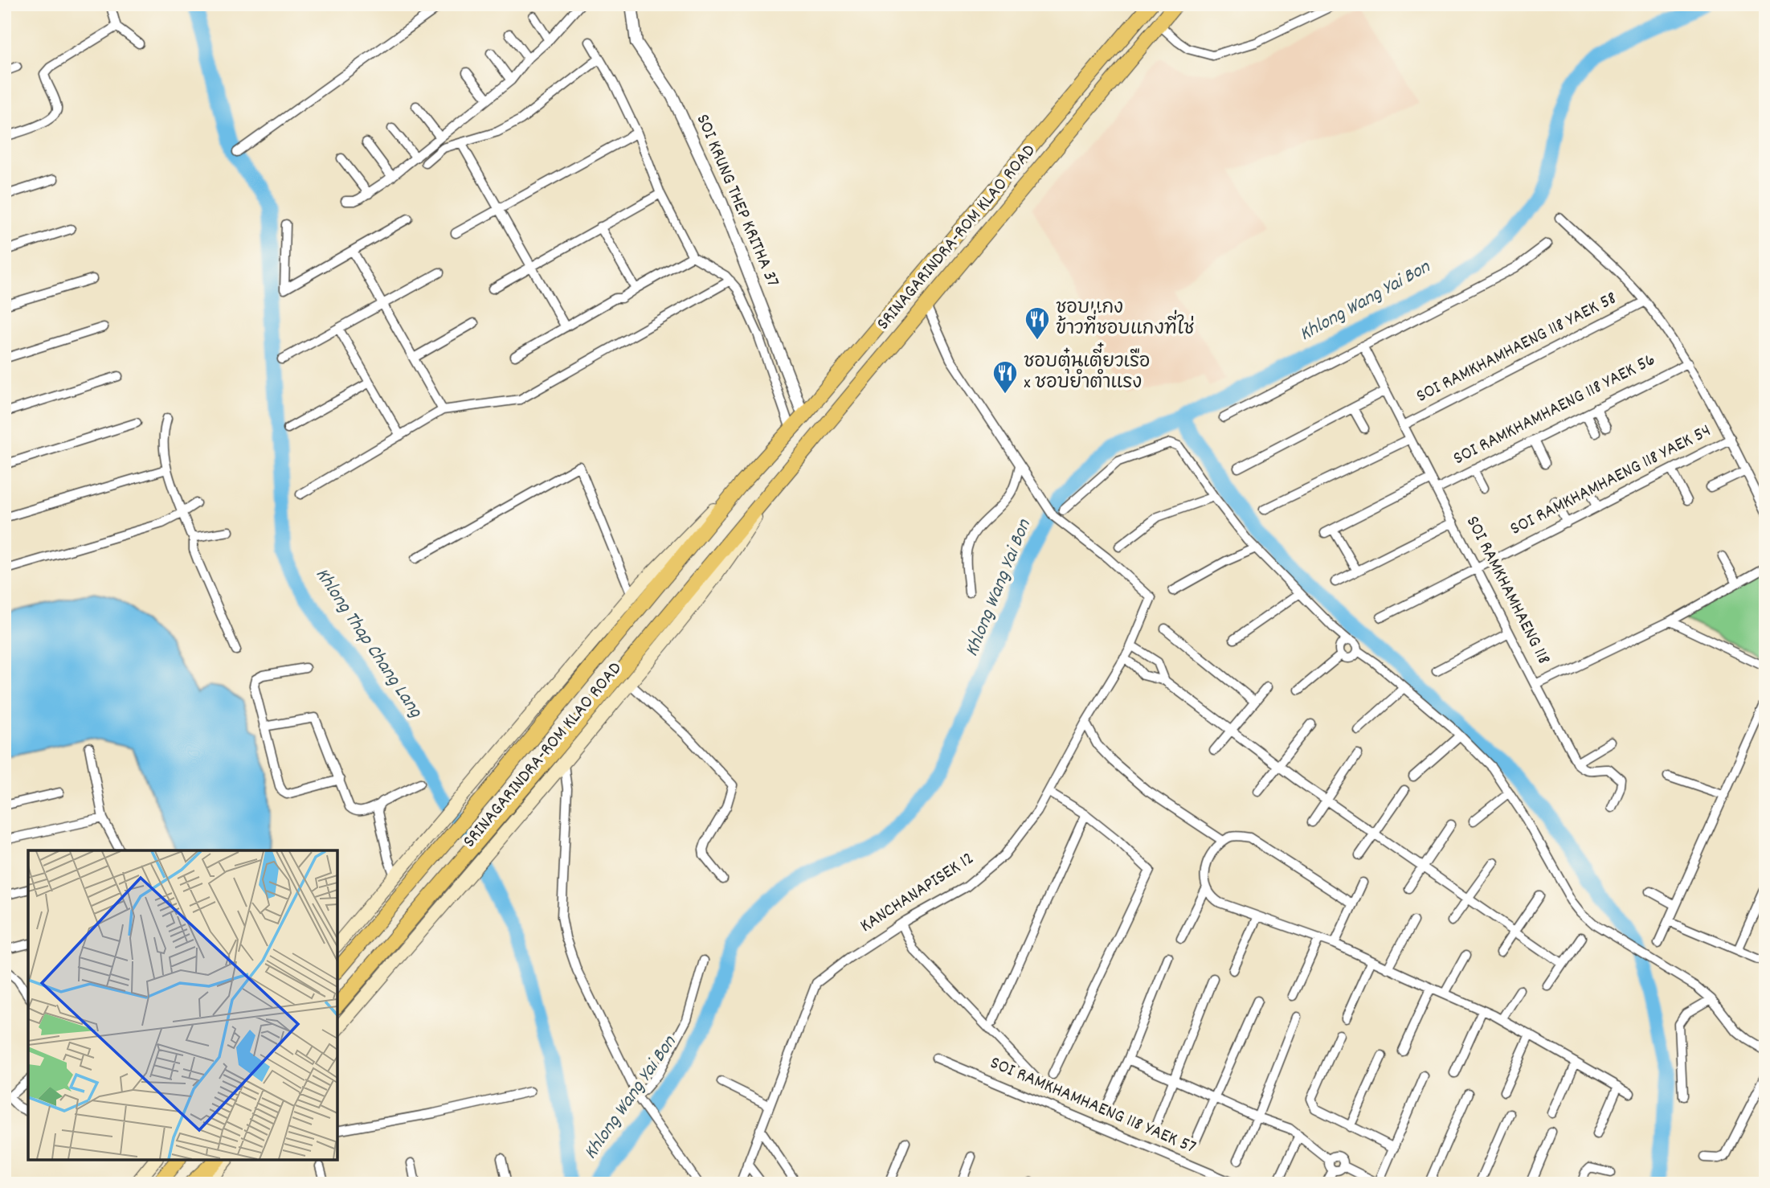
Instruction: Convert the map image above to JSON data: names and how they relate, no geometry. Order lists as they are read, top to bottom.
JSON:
{
  "streets": {
    "main road": ["SRINAGARINDRA-ROM KLAO ROAD"],
    "street": [
      "SOI KRUNG THEP KRITHA 37",
      "SOI RAMKHAMHAENG 118 YAEK 58",
      "SOI RAMKHAMHAENG 118 YAEK 56",
      "SOI RAMKHAMHAENG 118 YAEK 54",
      "SOI RAMKHAMHAENG 118",
      "KANCHANAPISEK 12",
      "SOI RAMKHAMHAENG 118 YAEK 57"
    ]
  },
  "crossings": [
    ["SOI KRUNG THEP KRITHA 37", "SRINAGARINDRA-ROM KLAO ROAD"],
    ["SOI RAMKHAMHAENG 118 YAEK 58", "SOI RAMKHAMHAENG 118"],
    ["SOI RAMKHAMHAENG 118 YAEK 56", "SOI RAMKHAMHAENG 118"],
    ["SOI RAMKHAMHAENG 118 YAEK 54", "SOI RAMKHAMHAENG 118"]
  ],
  "water": ["Khlong Wang Yai Bon", "Khlong Thap Chang Lang"],
  "places": {
    "restaurant": ["ชอบแกง ข้าวที่ชอบแกงที่ใช่", "ชอบตุ๋นเตี๋ยวเรือ x ชอบยำตำแรง"]
  }
}
